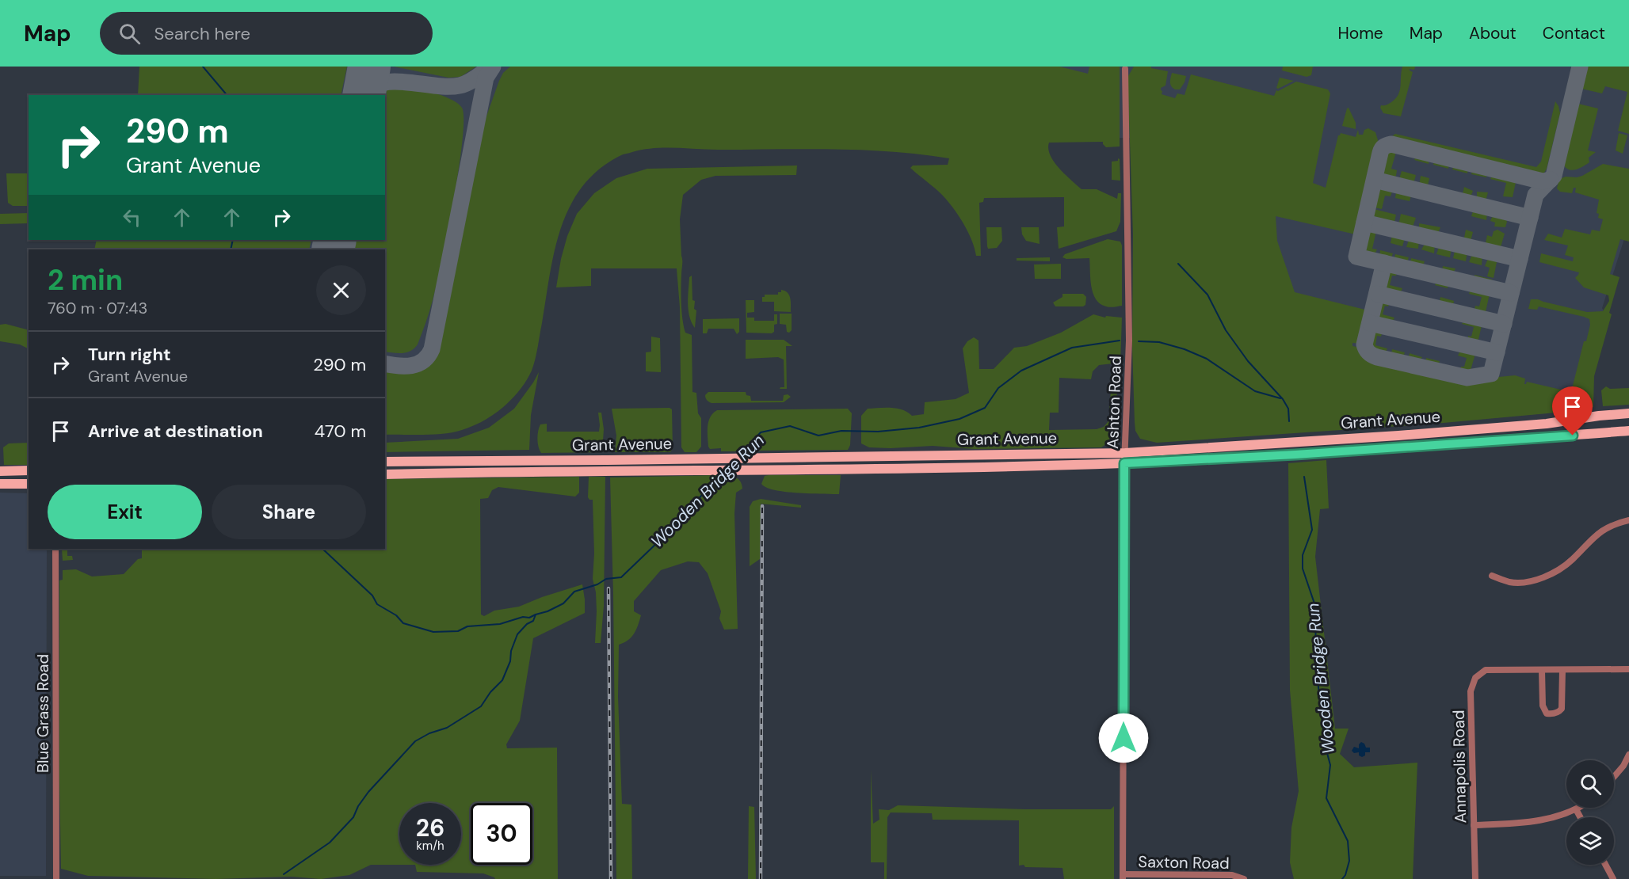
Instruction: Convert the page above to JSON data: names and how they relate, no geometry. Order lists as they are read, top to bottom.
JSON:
{
  "streets": {
    "main road": ["Grant Avenue"],
    "street": [
      "Ashton Road",
      "Blue Grass Road",
      "Annapolis Road",
      "Saxton Road"
    ]
  },
  "crossings": [
    ["Ashton Road", "Grant Avenue"],
    ["Ashton Road", "Saxton Road"]
  ],
  "water": ["Wooden Bridge Run"],
  "page": {
    "header": "Map",
    "search": "Search here",
    "nav": [
      "Home",
      "Map",
      "About",
      "Contact"
    ],
    "turn": ["290 m", "Grant Avenue"],
    "heading": ["2 min", "760 m · 07:43"],
    "list": [
      {
        "name": "Turn right",
        "note": "Grant Avenue",
        "value": "290 m"
      },
      {
        "name": "Arrive at destination",
        "value": "470 m"
      }
    ],
    "buttons": ["Exit", "Share"],
    "speed": "26 km/h",
    "limit": "30"
  }
}
